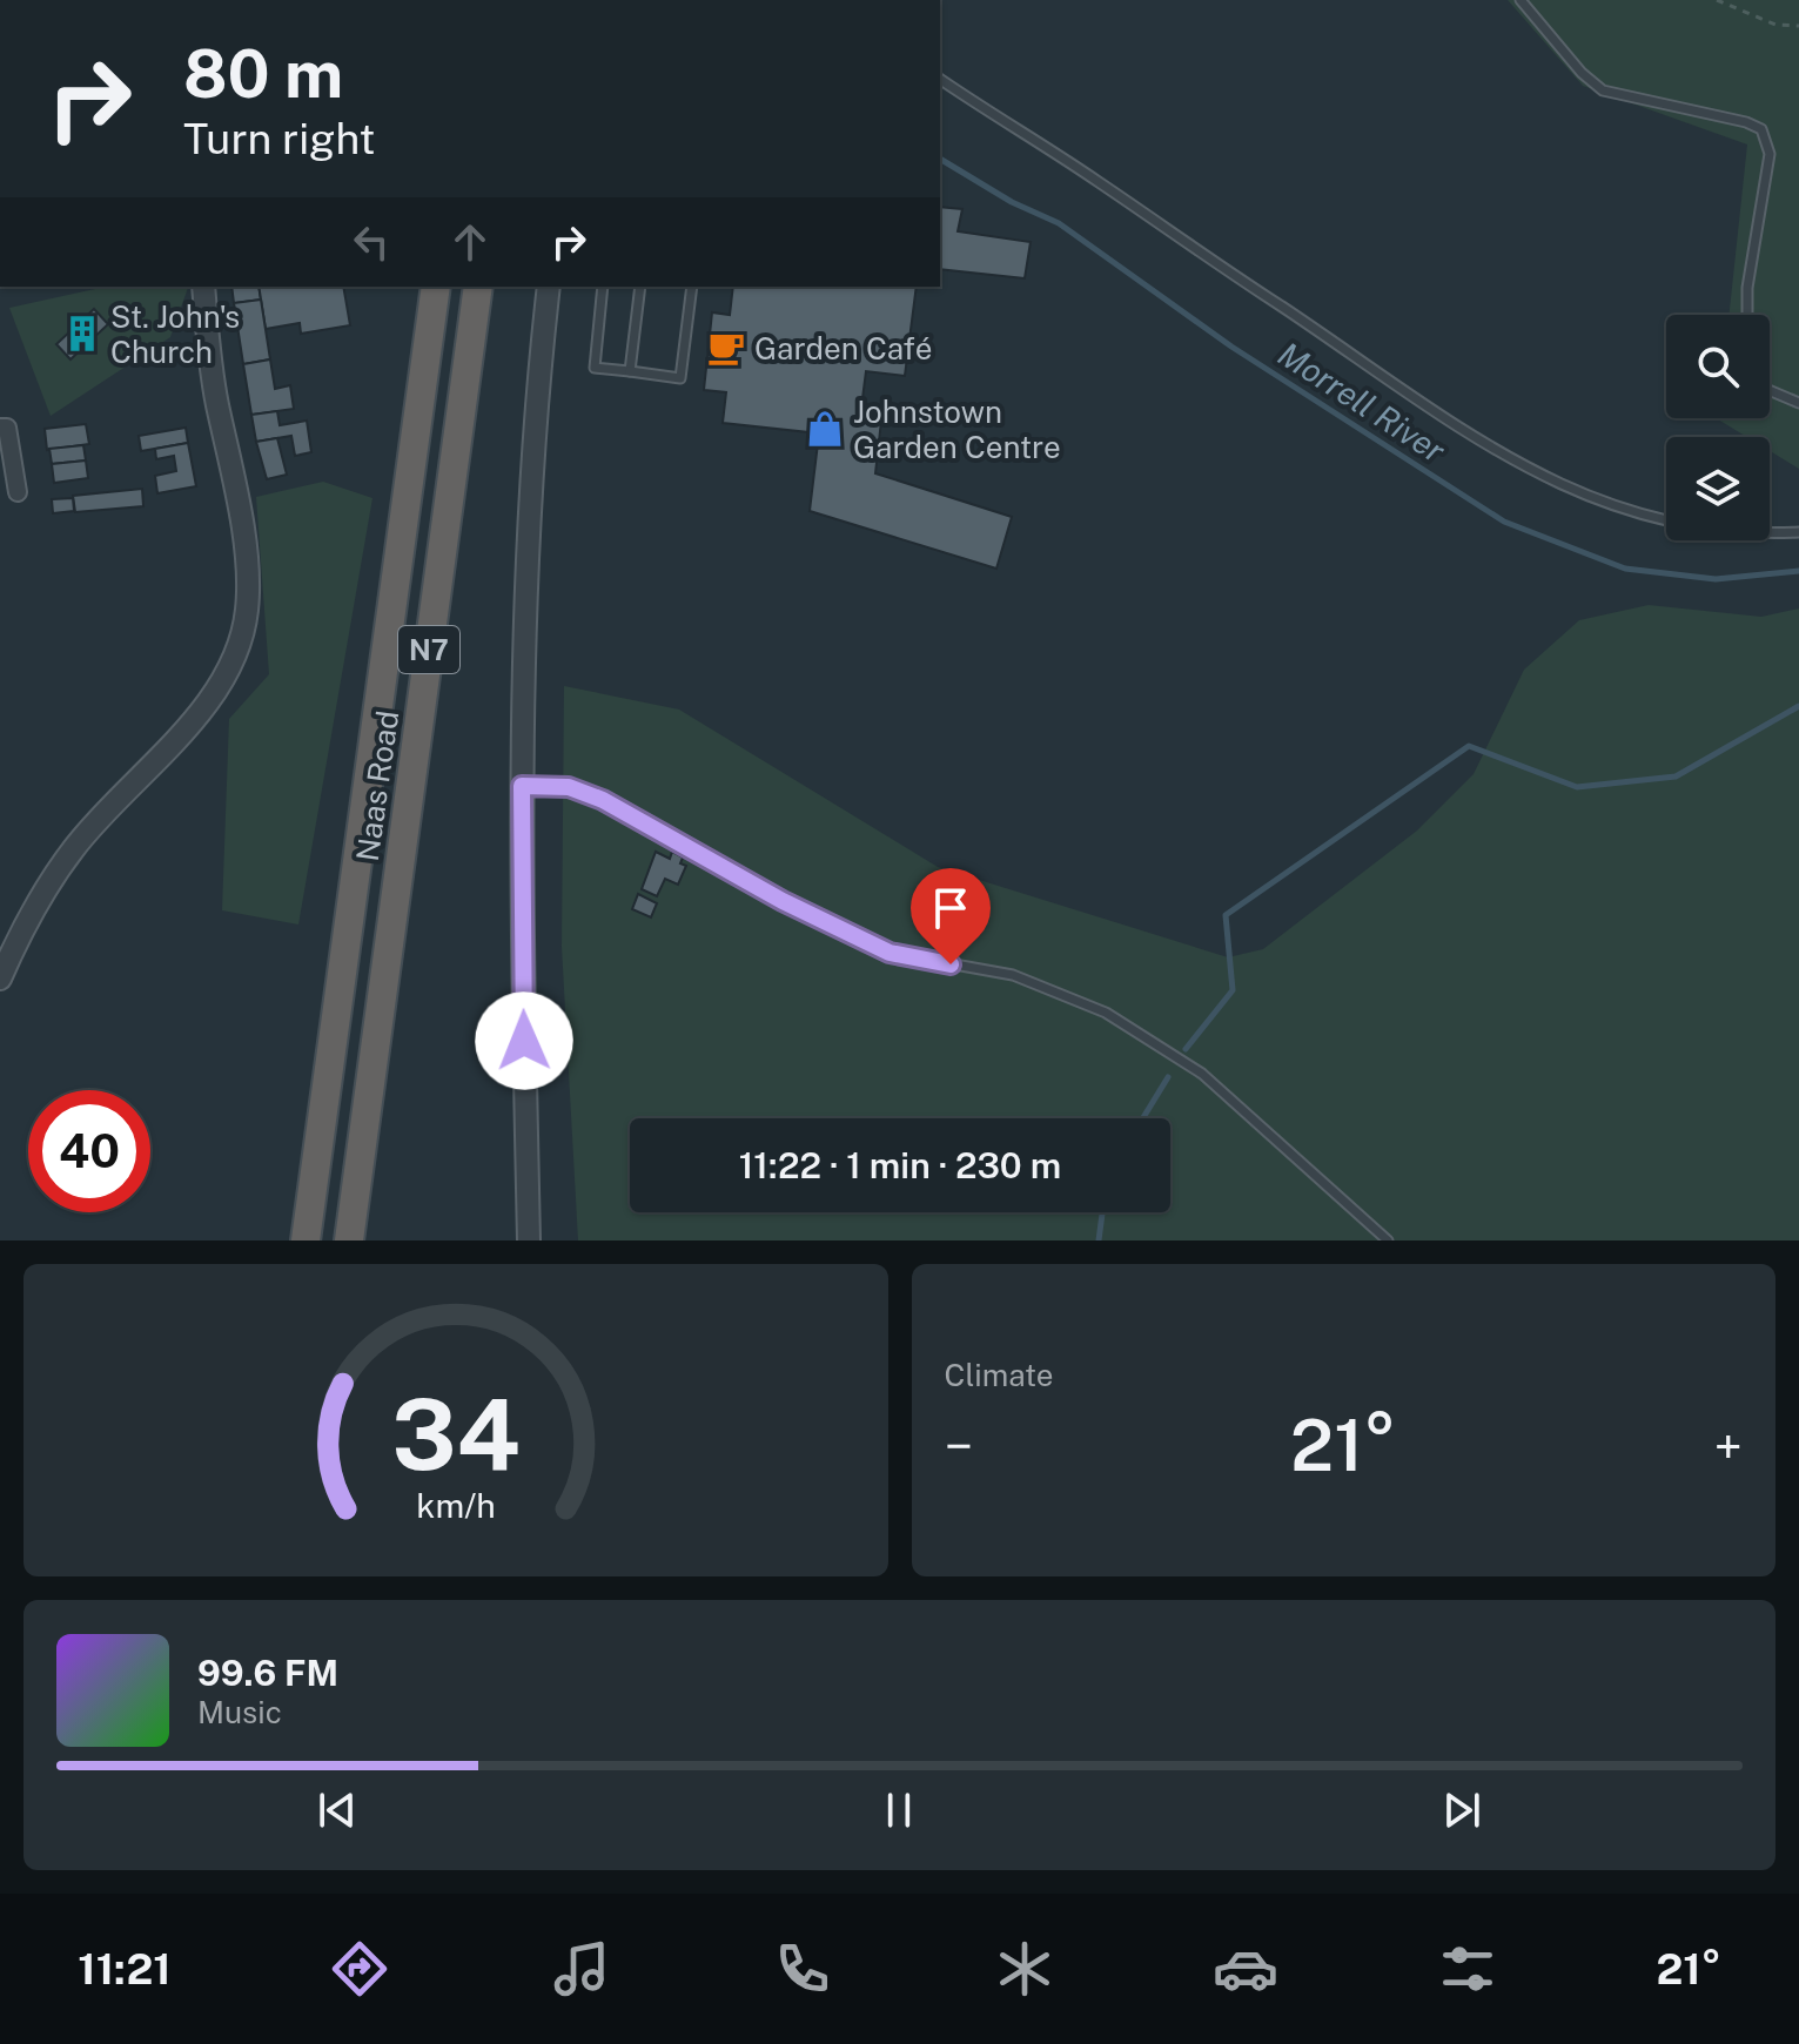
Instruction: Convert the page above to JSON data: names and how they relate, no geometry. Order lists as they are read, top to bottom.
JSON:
{
  "streets": {
    "highway": ["N7", "Naas Road"]
  },
  "crossings": [
    ["N7", "Naas Road"]
  ],
  "water": ["Morrell River"],
  "places": {
    "building": ["St. John's Church"],
    "cafe": ["Garden Café"],
    "shop": ["Johnstown Garden Centre"]
  },
  "page": {
    "turn": ["80 m", "Turn right"],
    "limit": "40",
    "trip": "11:22 · 1 min · 230 m",
    "tile": "Climate",
    "heat": ["−", "21°", "+"],
    "song": ["99.6 FM", "Music"],
    "tabs": ["11:21", "21°"],
    "gauge": ["34", "km/h"]
  }
}
